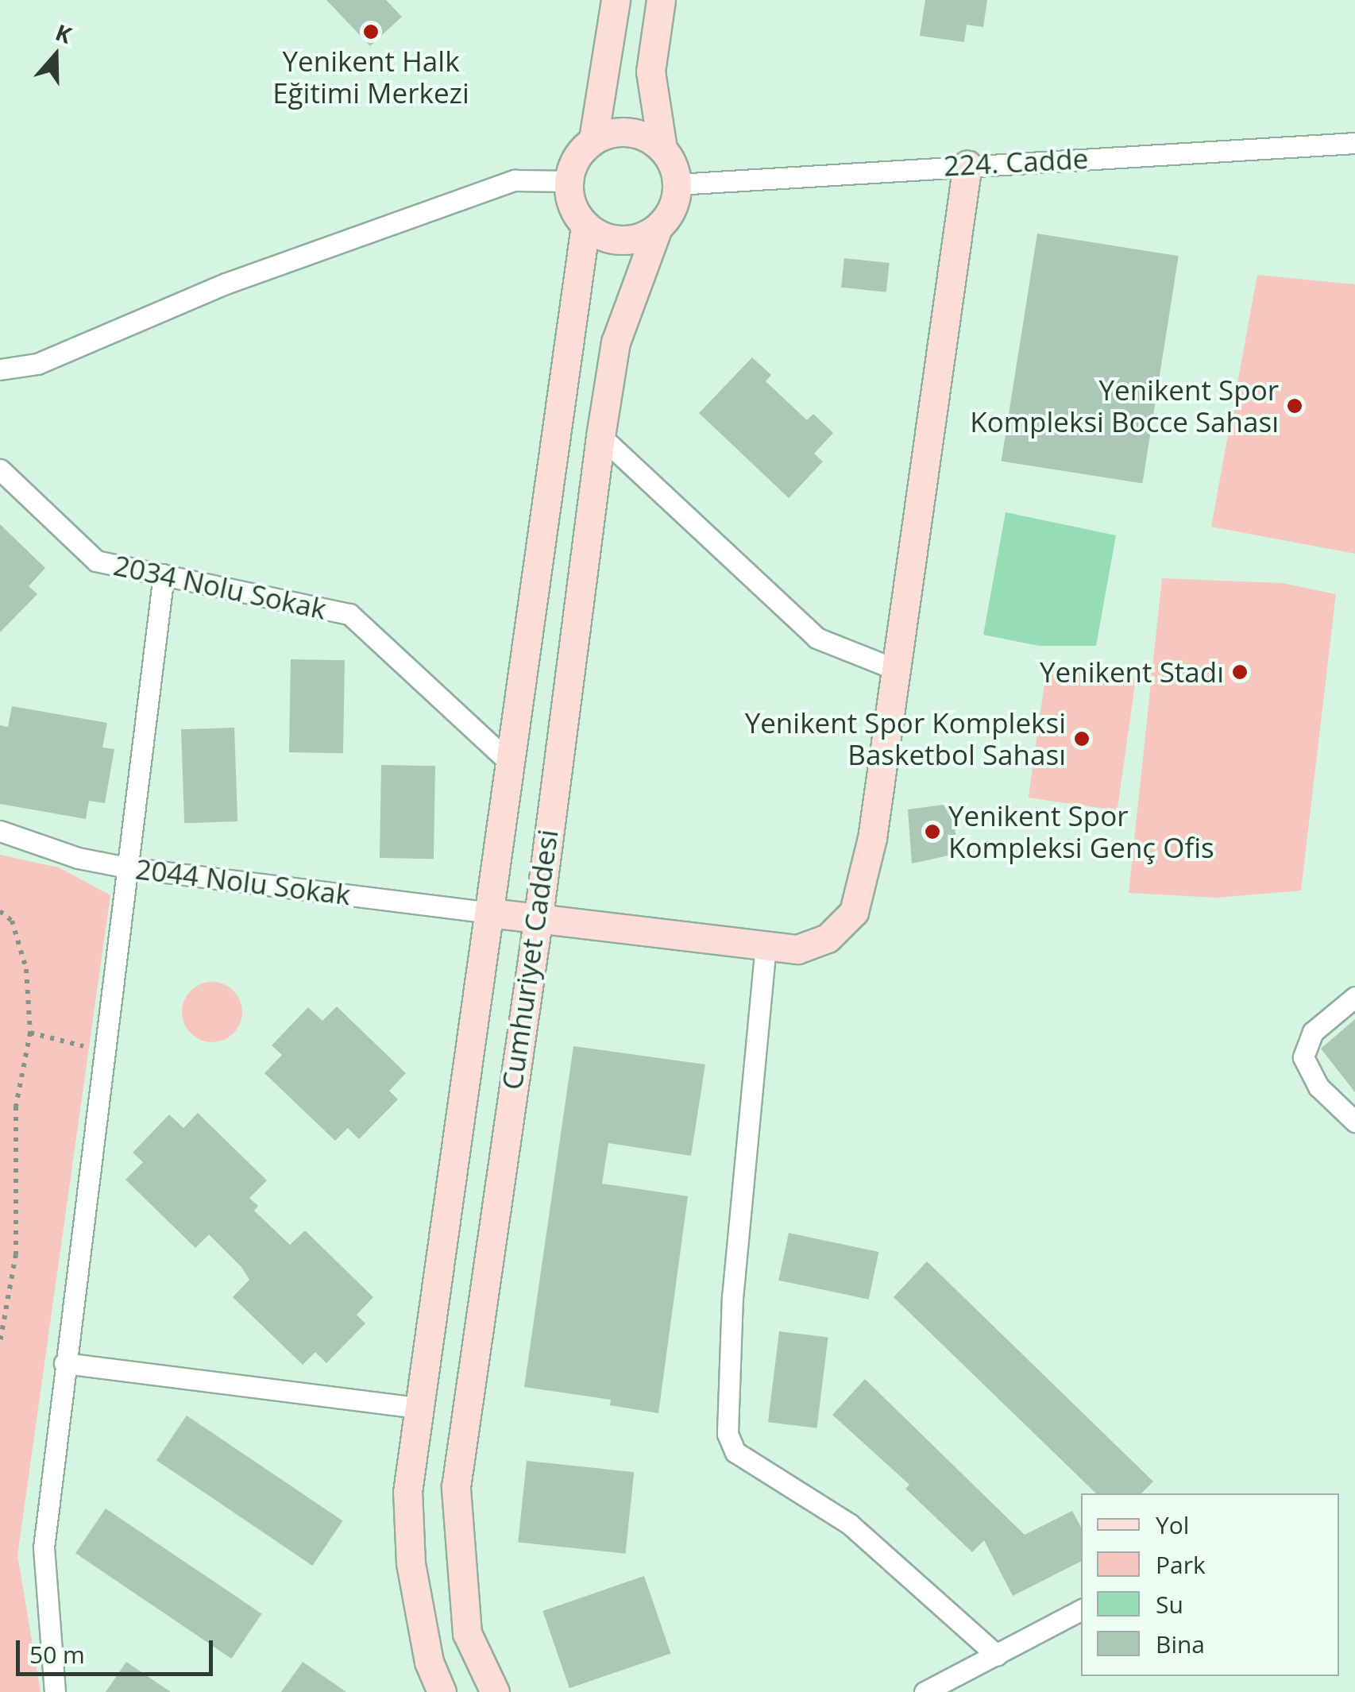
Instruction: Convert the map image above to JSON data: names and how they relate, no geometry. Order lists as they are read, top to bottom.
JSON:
{
  "streets": {
    "street": [
      "224. Cadde",
      "2034 Nolu Sokak",
      "2044 Nolu Sokak",
      "Cumhuriyet Caddesi"
    ]
  },
  "crossings": [
    ["224. Cadde", "Cumhuriyet Caddesi"],
    ["2034 Nolu Sokak", "Cumhuriyet Caddesi"],
    ["2044 Nolu Sokak", "Cumhuriyet Caddesi"]
  ],
  "places": [
    "Yenikent Halk Eğitimi Merkezi",
    "Yenikent Spor Kompleksi Bocce Sahası",
    "Yenikent Stadı",
    "Yenikent Spor Kompleksi Basketbol Sahası",
    "Yenikent Spor Kompleksi Genç Ofis"
  ],
  "legend": [
    "Yol",
    "Park",
    "Su",
    "Bina"
  ],
  "scale_bar": "50 m",
  "north": "top"
}
